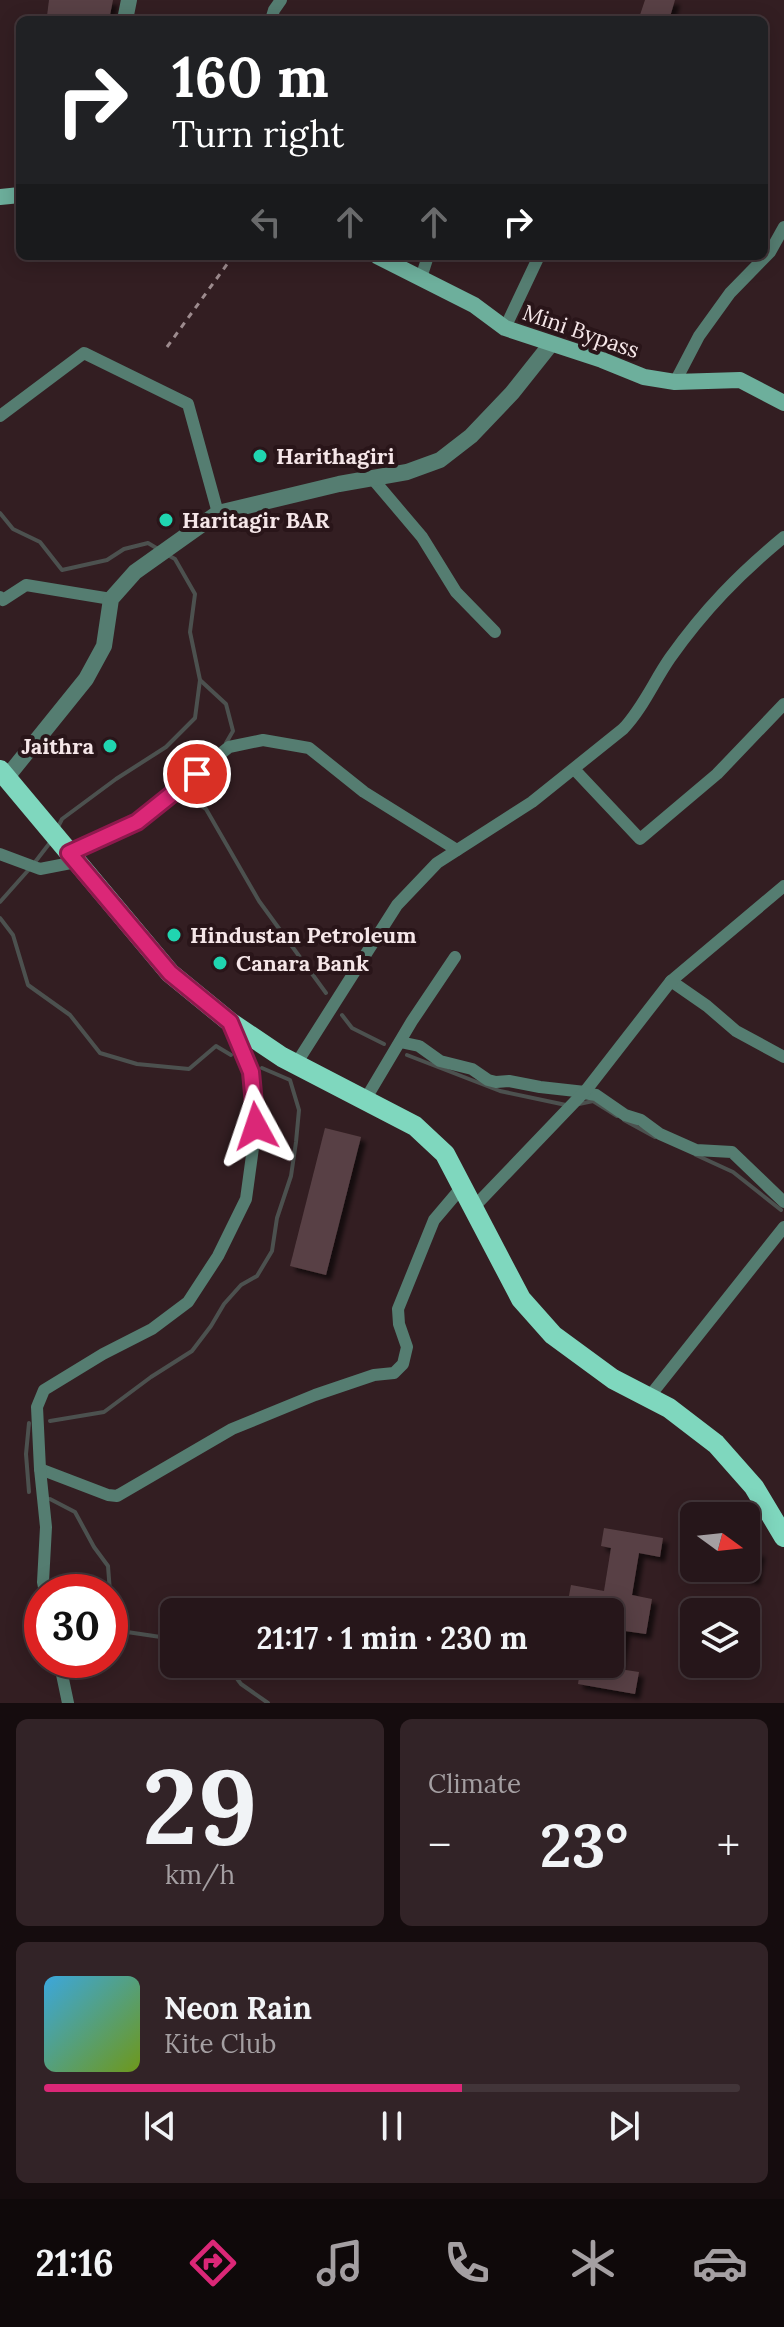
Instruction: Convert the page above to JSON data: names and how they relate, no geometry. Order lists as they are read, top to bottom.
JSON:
{
  "streets": {
    "main road": ["Mini Bypass"]
  },
  "places": [
    "Harithagiri",
    "Haritagir BAR",
    "Jaithra",
    "Hindustan Petroleum",
    "Canara Bank"
  ],
  "north": "right",
  "page": {
    "turn": ["160 m", "Turn right"],
    "limit": "30",
    "trip": "21:17 · 1 min · 230 m",
    "tile": [
      ["29", "km/h"],
      "Climate"
    ],
    "heat": ["−", "23°", "+"],
    "song": ["Neon Rain", "Kite Club"],
    "tabs": "21:16"
  }
}
